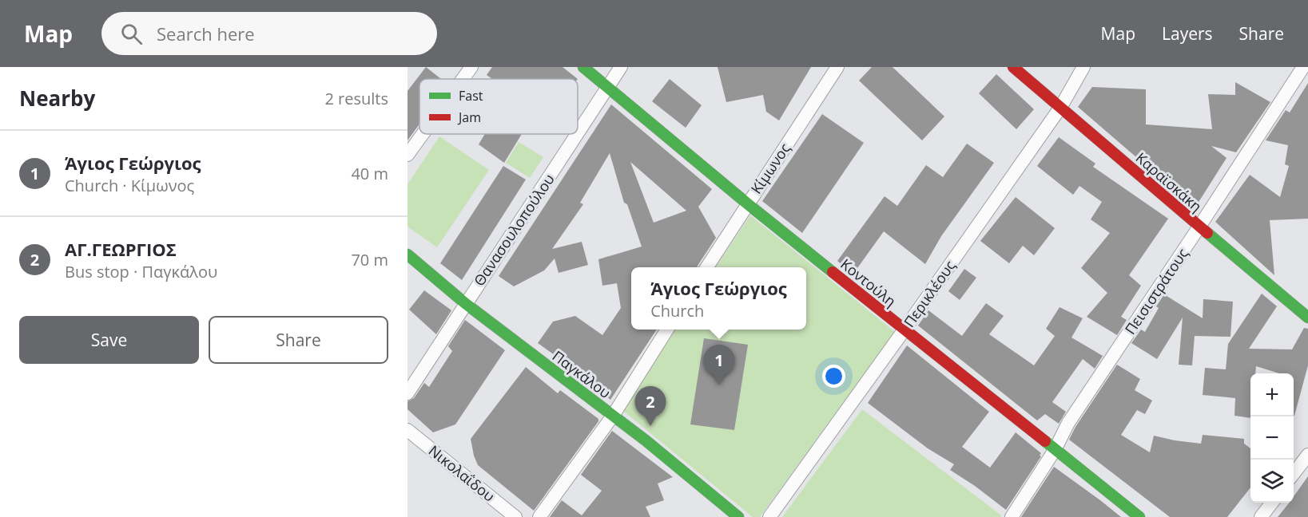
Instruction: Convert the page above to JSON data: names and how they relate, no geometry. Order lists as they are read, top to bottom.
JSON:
{
  "streets": {
    "main road": ["Καραϊσκάκη", "Κοντούλη", "Παγκάλου"],
    "street": [
      "Κίμωνος",
      "Θανασουλοπούλου",
      "Πεισιστράτους",
      "Περικλέους",
      "Νικολαΐδου"
    ]
  },
  "crossings": [
    ["Κίμωνος", "Κοντούλη"],
    ["Καραϊσκάκη", "Πεισιστράτους"],
    ["Καραϊσκάκη", "Περικλέους"],
    ["Θανασουλοπούλου", "Κοντούλη"],
    ["Θανασουλοπούλου", "Παγκάλου"],
    ["Κοντούλη", "Πεισιστράτους"],
    ["Κοντούλη", "Περικλέους"]
  ],
  "legend": ["Fast", "Jam"],
  "page": {
    "header": "Map",
    "search": "Search here",
    "nav": ["Map", "Layers", "Share"],
    "heading": ["Nearby", "2 results"],
    "list": [
      {
        "mark": "1",
        "name": "Άγιος Γεώργιος",
        "note": "Church · Κίμωνος",
        "value": "40 m"
      },
      {
        "mark": "2",
        "name": "ΑΓ.ΓΕΩΡΓΙΟΣ",
        "note": "Bus stop · Παγκάλου",
        "value": "70 m"
      }
    ],
    "popup": ["Άγιος Γεώργιος", "Church"],
    "buttons": ["Save", "Share"],
    "pins": ["1", "2"],
    "map_buttons": ["+", "−"]
  }
}
